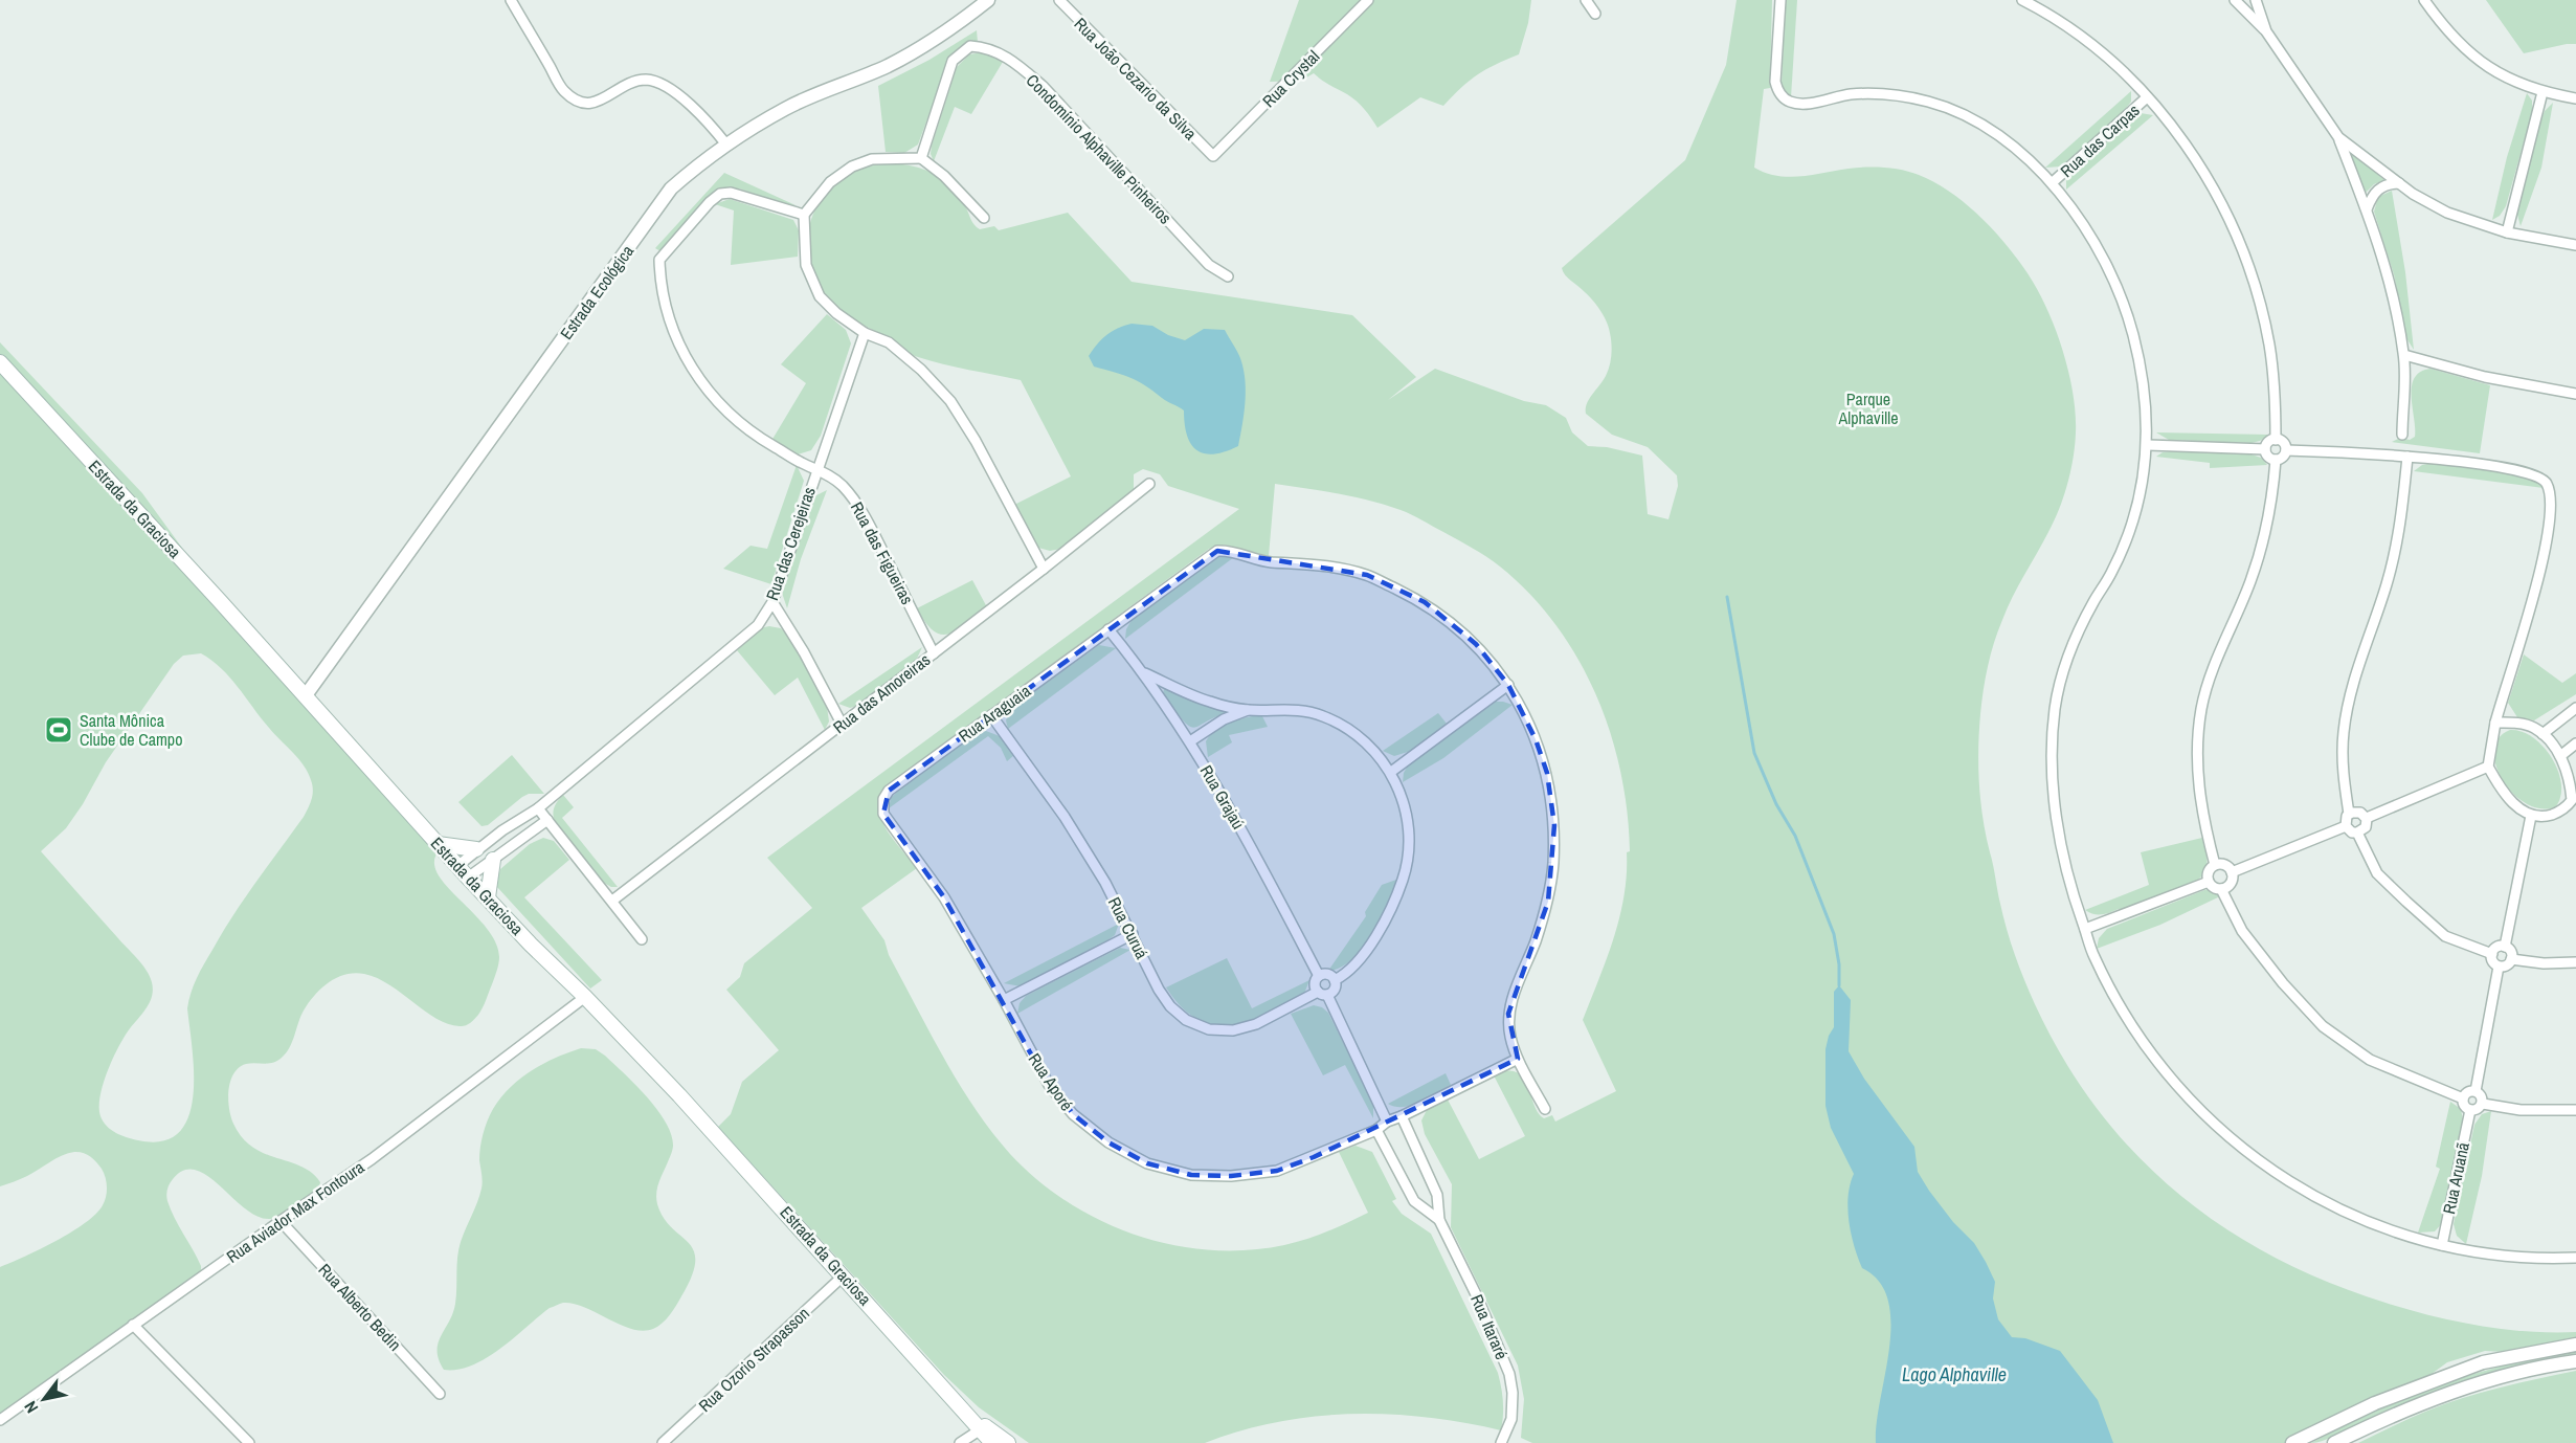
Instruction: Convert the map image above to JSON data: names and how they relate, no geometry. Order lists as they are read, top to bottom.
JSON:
{
  "streets": {
    "main road": ["Estrada da Graciosa"],
    "street": [
      "Rua João Cezario da Silva",
      "Rua Crystal",
      "Rua das Carpas",
      "Condomínio Alphaville Pinheiros",
      "Estrada Ecológica",
      "Rua das Cerejeiras",
      "Rua das Figueiras",
      "Rua das Amoreiras",
      "Rua Araguaia",
      "Rua Grajaú",
      "Rua Curuá",
      "Rua Aporé",
      "Rua Aruanã",
      "Rua Aviador Max Fontoura",
      "Rua Alberto Bedin",
      "Rua Itararé",
      "Rua Ozorio Strapasson"
    ]
  },
  "crossings": [
    ["Rua João Cezario da Silva", "Rua Crystal"],
    ["Estrada Ecológica", "Estrada da Graciosa"],
    ["Estrada da Graciosa", "Rua Aviador Max Fontoura"],
    ["Estrada da Graciosa", "Rua Ozorio Strapasson"],
    ["Rua das Cerejeiras", "Rua das Figueiras"],
    ["Rua das Figueiras", "Rua das Amoreiras"],
    ["Rua Araguaia", "Rua Grajaú"],
    ["Rua Araguaia", "Rua Curuá"],
    ["Rua Araguaia", "Rua Aporé"],
    ["Rua Grajaú", "Rua Curuá"],
    ["Rua Aviador Max Fontoura", "Rua Alberto Bedin"]
  ],
  "water": ["Lago Alphaville"],
  "parks": ["Parque Alphaville"],
  "places": {
    "sports": ["Santa Mônica Clube de Campo"]
  },
  "north": "bottom left"
}
